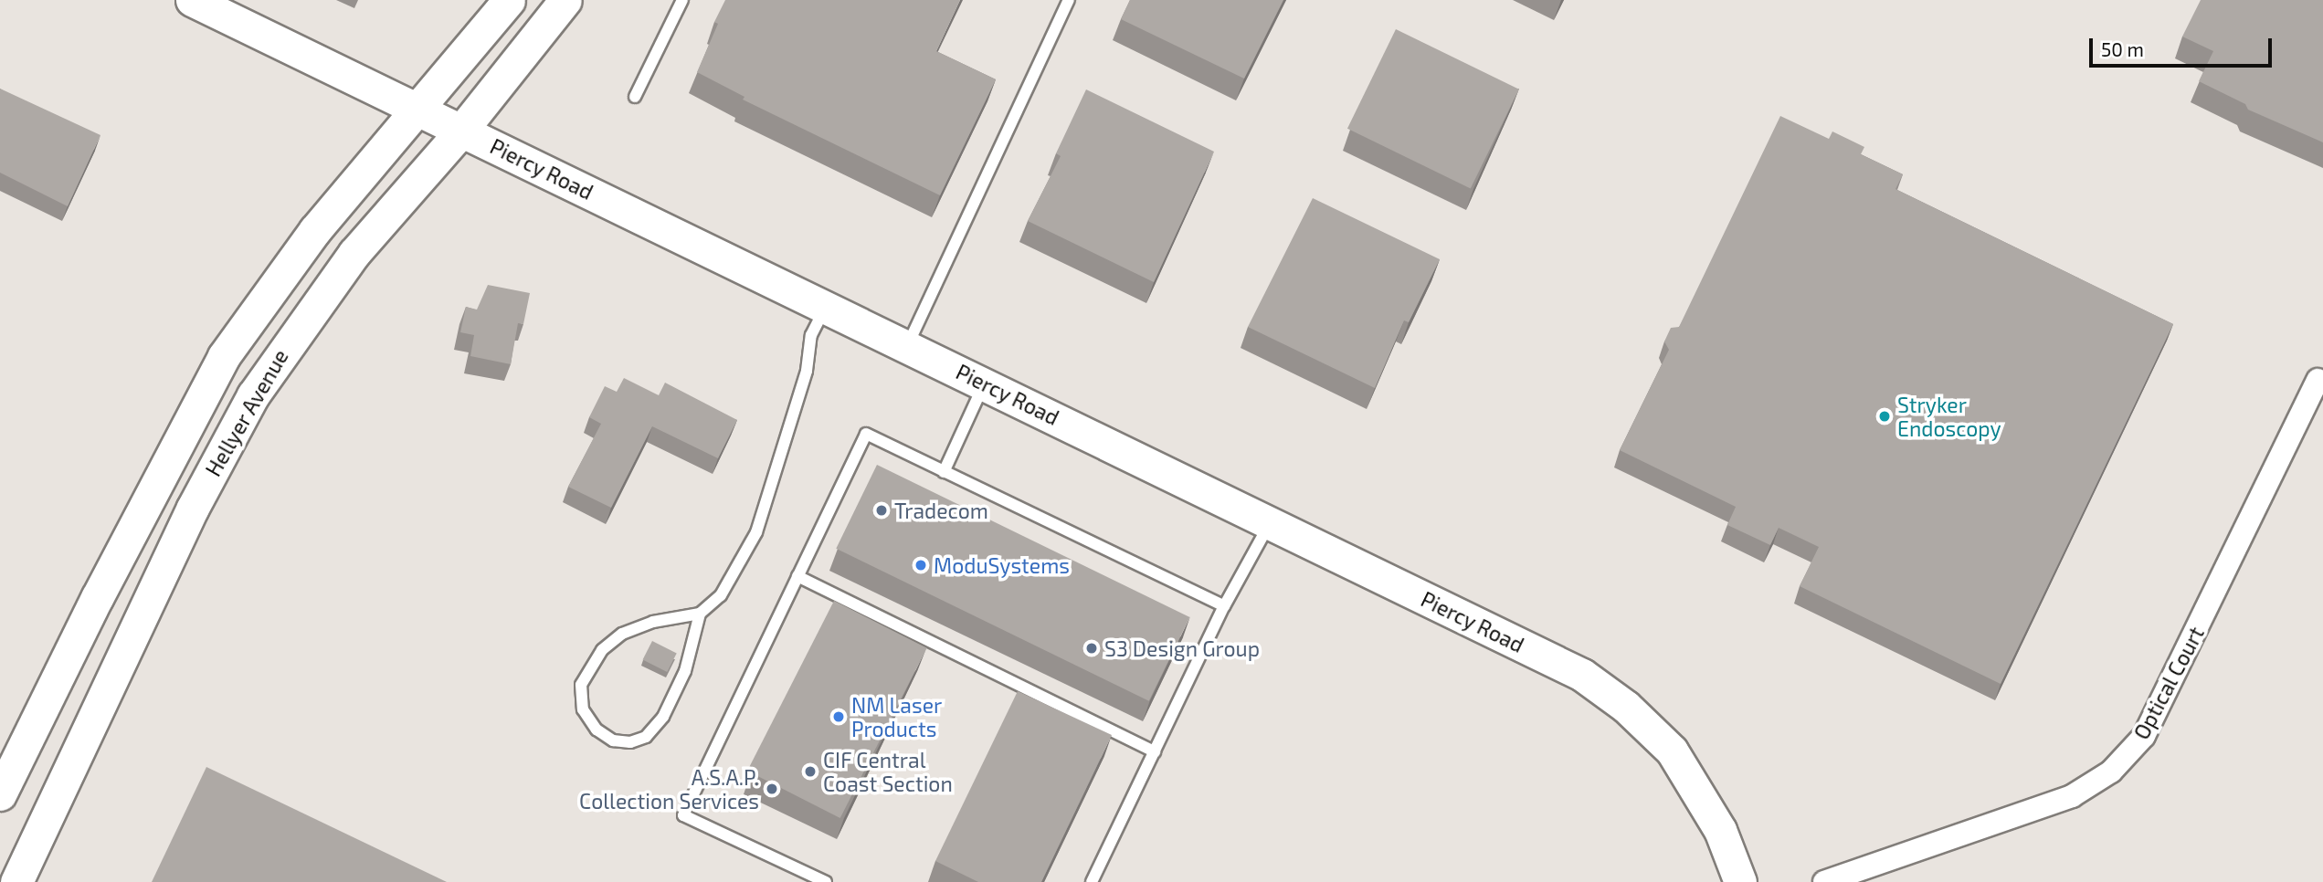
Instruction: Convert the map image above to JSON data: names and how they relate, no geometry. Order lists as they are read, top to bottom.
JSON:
{
  "streets": {
    "main road": ["Piercy Road", "Hellyer Avenue"],
    "street": ["Optical Court"]
  },
  "crossings": [
    ["Piercy Road", "Hellyer Avenue"]
  ],
  "places": [
    "Stryker Endoscopy",
    "Tradecom",
    "ModuSystems",
    "S3 Design Group",
    "NM Laser Products",
    "CIF Central Coast Section",
    "A.S.A.P. Collection Services"
  ],
  "scale_bar": "50 m"
}
